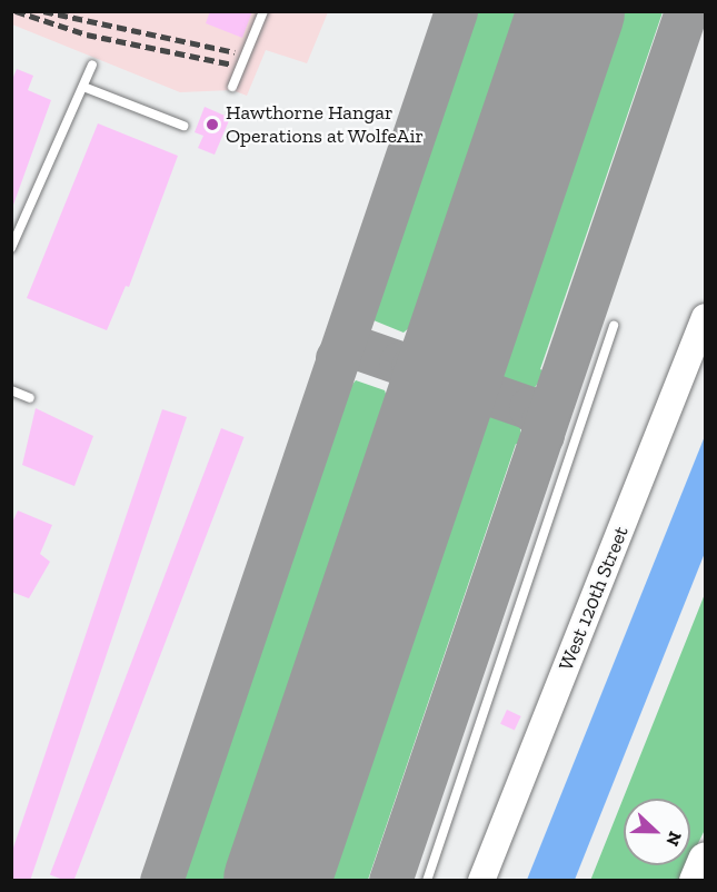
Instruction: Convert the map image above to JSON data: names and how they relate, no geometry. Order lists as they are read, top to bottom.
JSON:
{
  "streets": {
    "main road": ["West 120th Street"]
  },
  "places": ["Hawthorne Hangar Operations at WolfeAir"],
  "north": "right"
}
